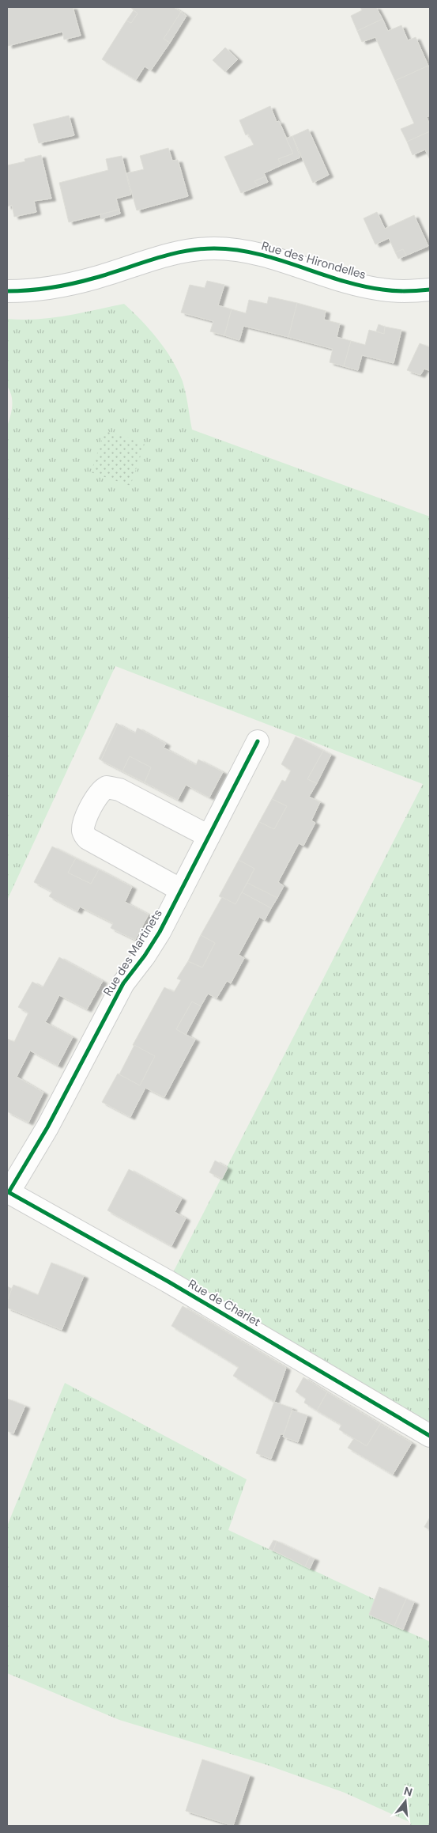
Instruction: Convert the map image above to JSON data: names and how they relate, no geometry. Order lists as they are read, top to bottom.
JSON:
{
  "streets": {
    "street": ["Rue des Hirondelles", "Rue des Martinets", "Rue de Charlet"]
  },
  "crossings": [
    ["Rue des Martinets", "Rue de Charlet"]
  ],
  "north": "top"
}
